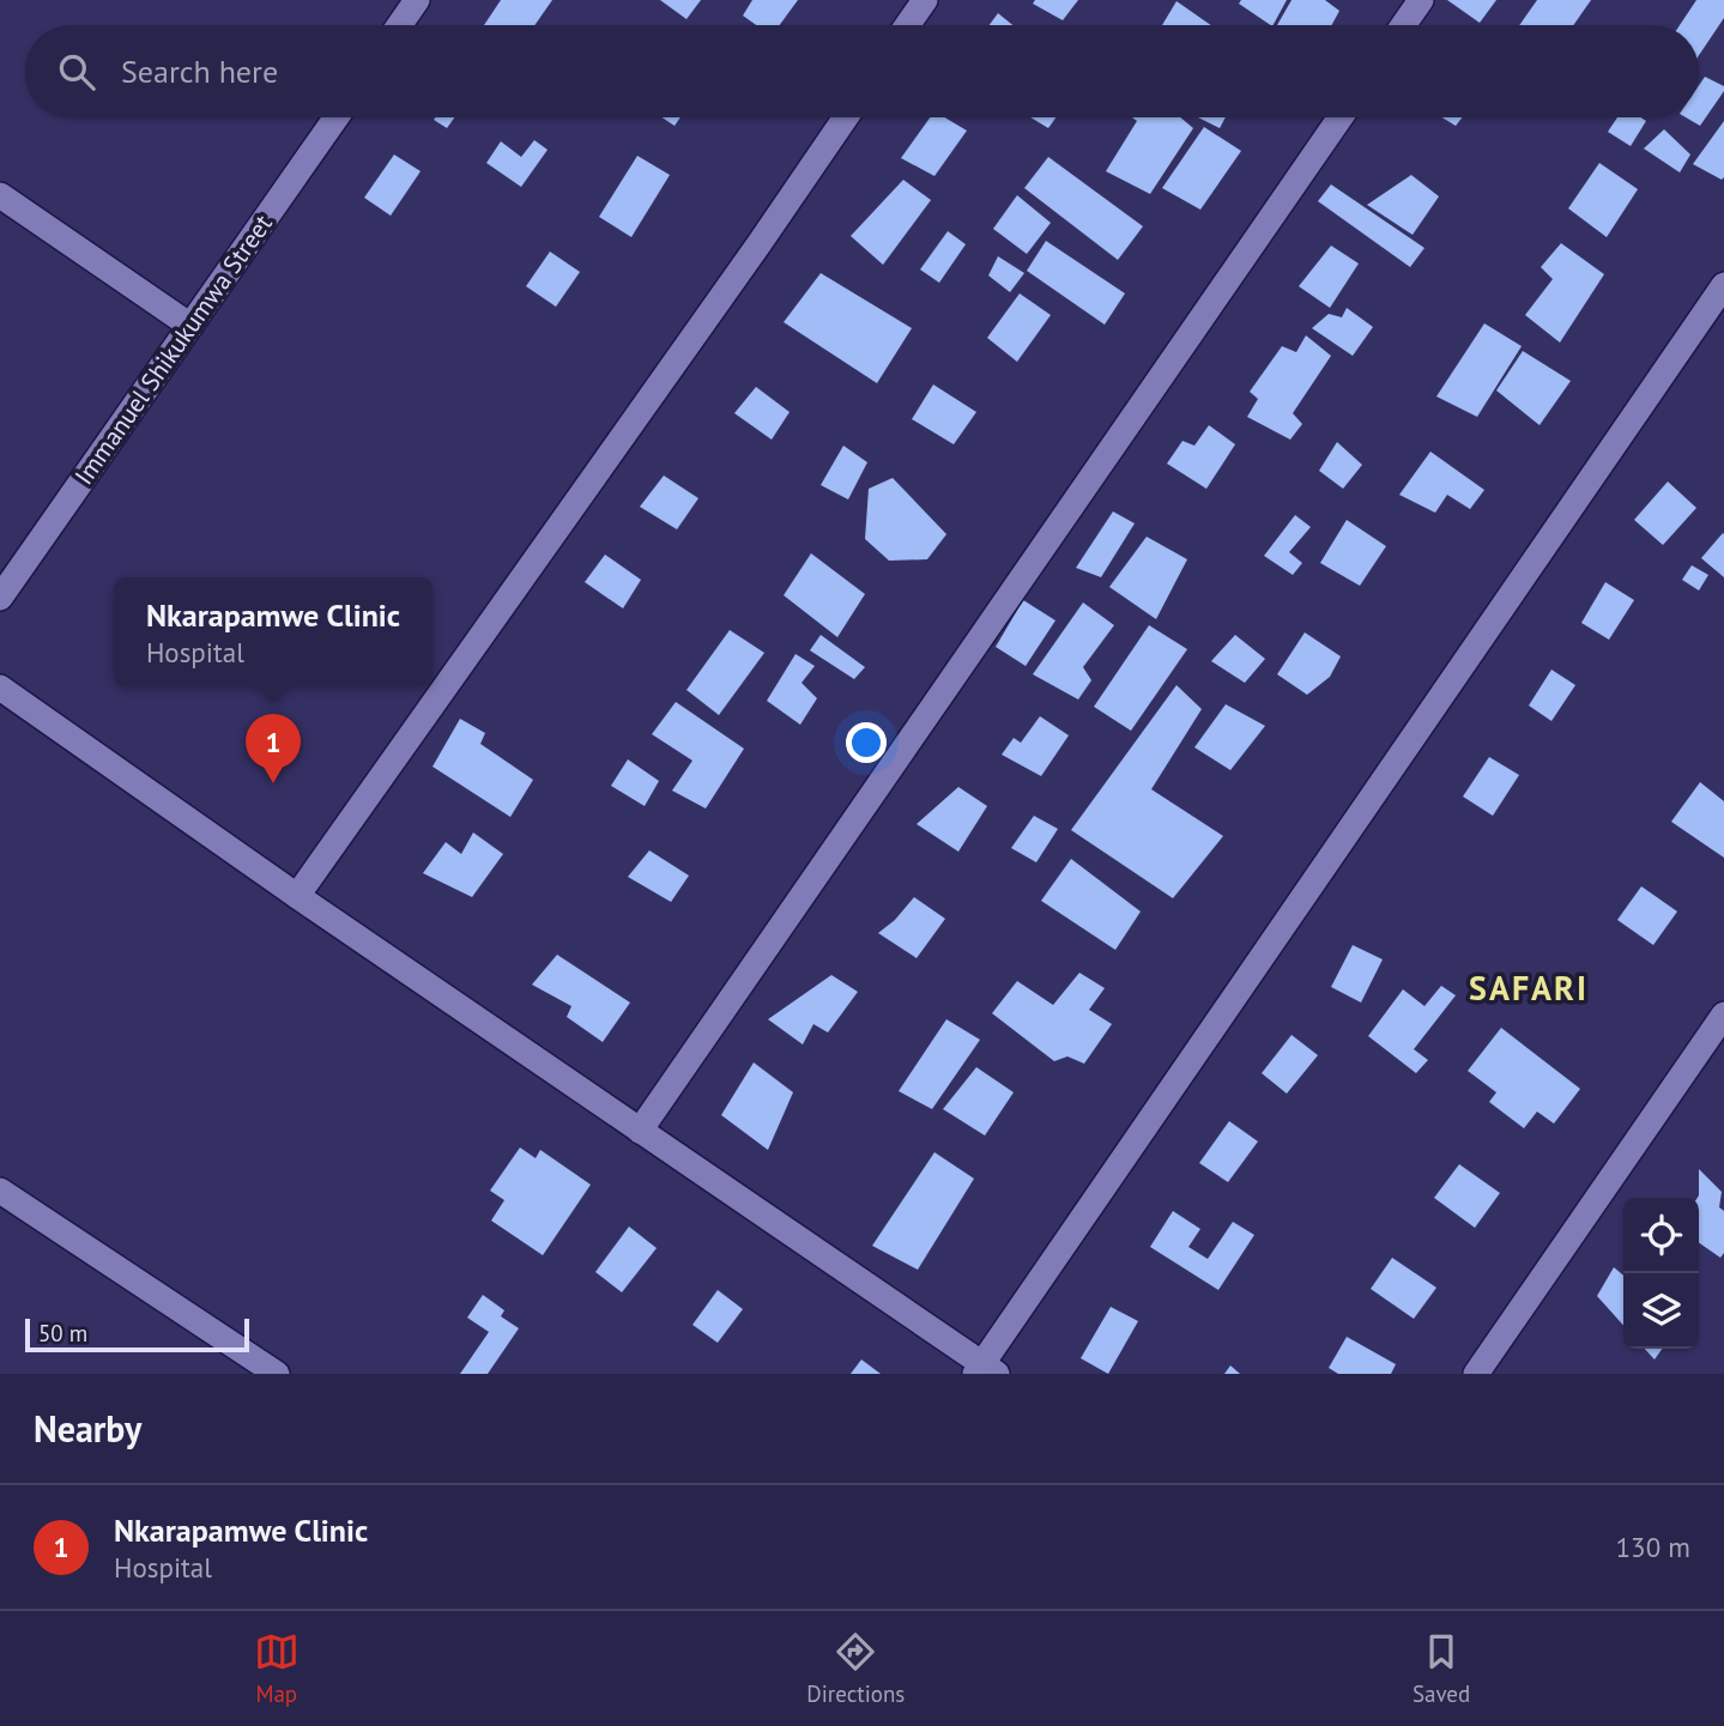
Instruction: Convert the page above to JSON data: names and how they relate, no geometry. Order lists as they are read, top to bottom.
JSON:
{
  "streets": {
    "street": ["Immanuel Shikukumwa Street"]
  },
  "districts": ["SAFARI"],
  "scale_bar": "50 m",
  "page": {
    "search": "Search here",
    "popup": ["Nkarapamwe Clinic", "Hospital"],
    "pins": "1",
    "scale": "50 m",
    "heading": "Nearby",
    "list": [
      {
        "mark": "1",
        "name": "Nkarapamwe Clinic",
        "note": "Hospital",
        "value": "130 m"
      }
    ],
    "nav": ["Map", "Directions", "Saved"]
  }
}
